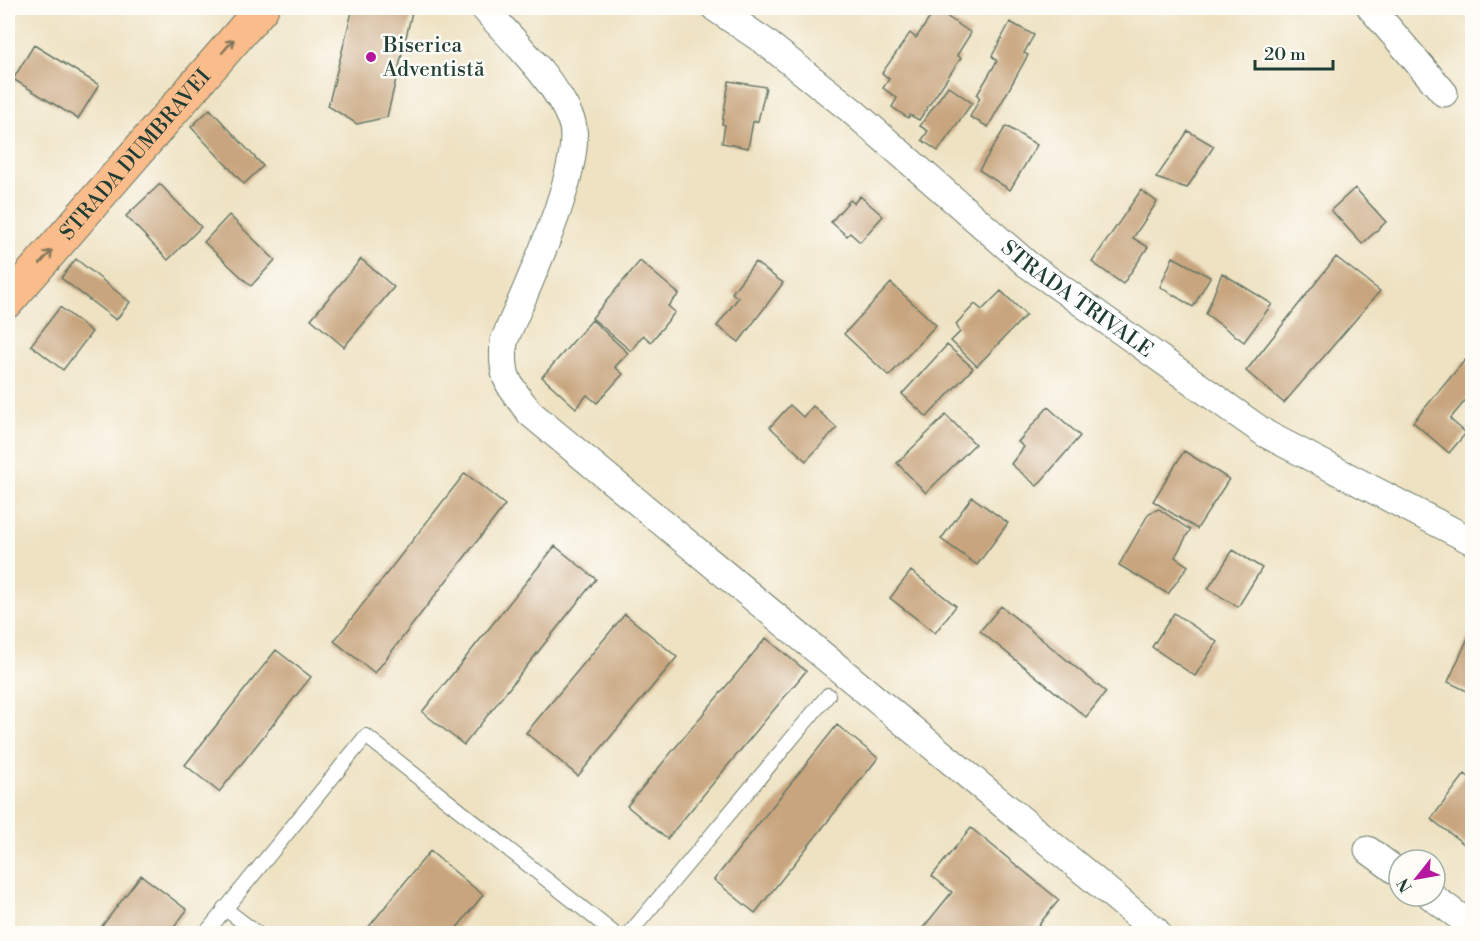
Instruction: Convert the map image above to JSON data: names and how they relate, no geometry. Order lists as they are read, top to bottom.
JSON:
{
  "streets": {
    "main road": ["STRADA DUMBRAVEI"],
    "street": ["STRADA TRIVALE"]
  },
  "one_way": ["STRADA DUMBRAVEI"],
  "places": ["Biserica Adventistă"],
  "scale_bar": "20 m",
  "north": "bottom left"
}
